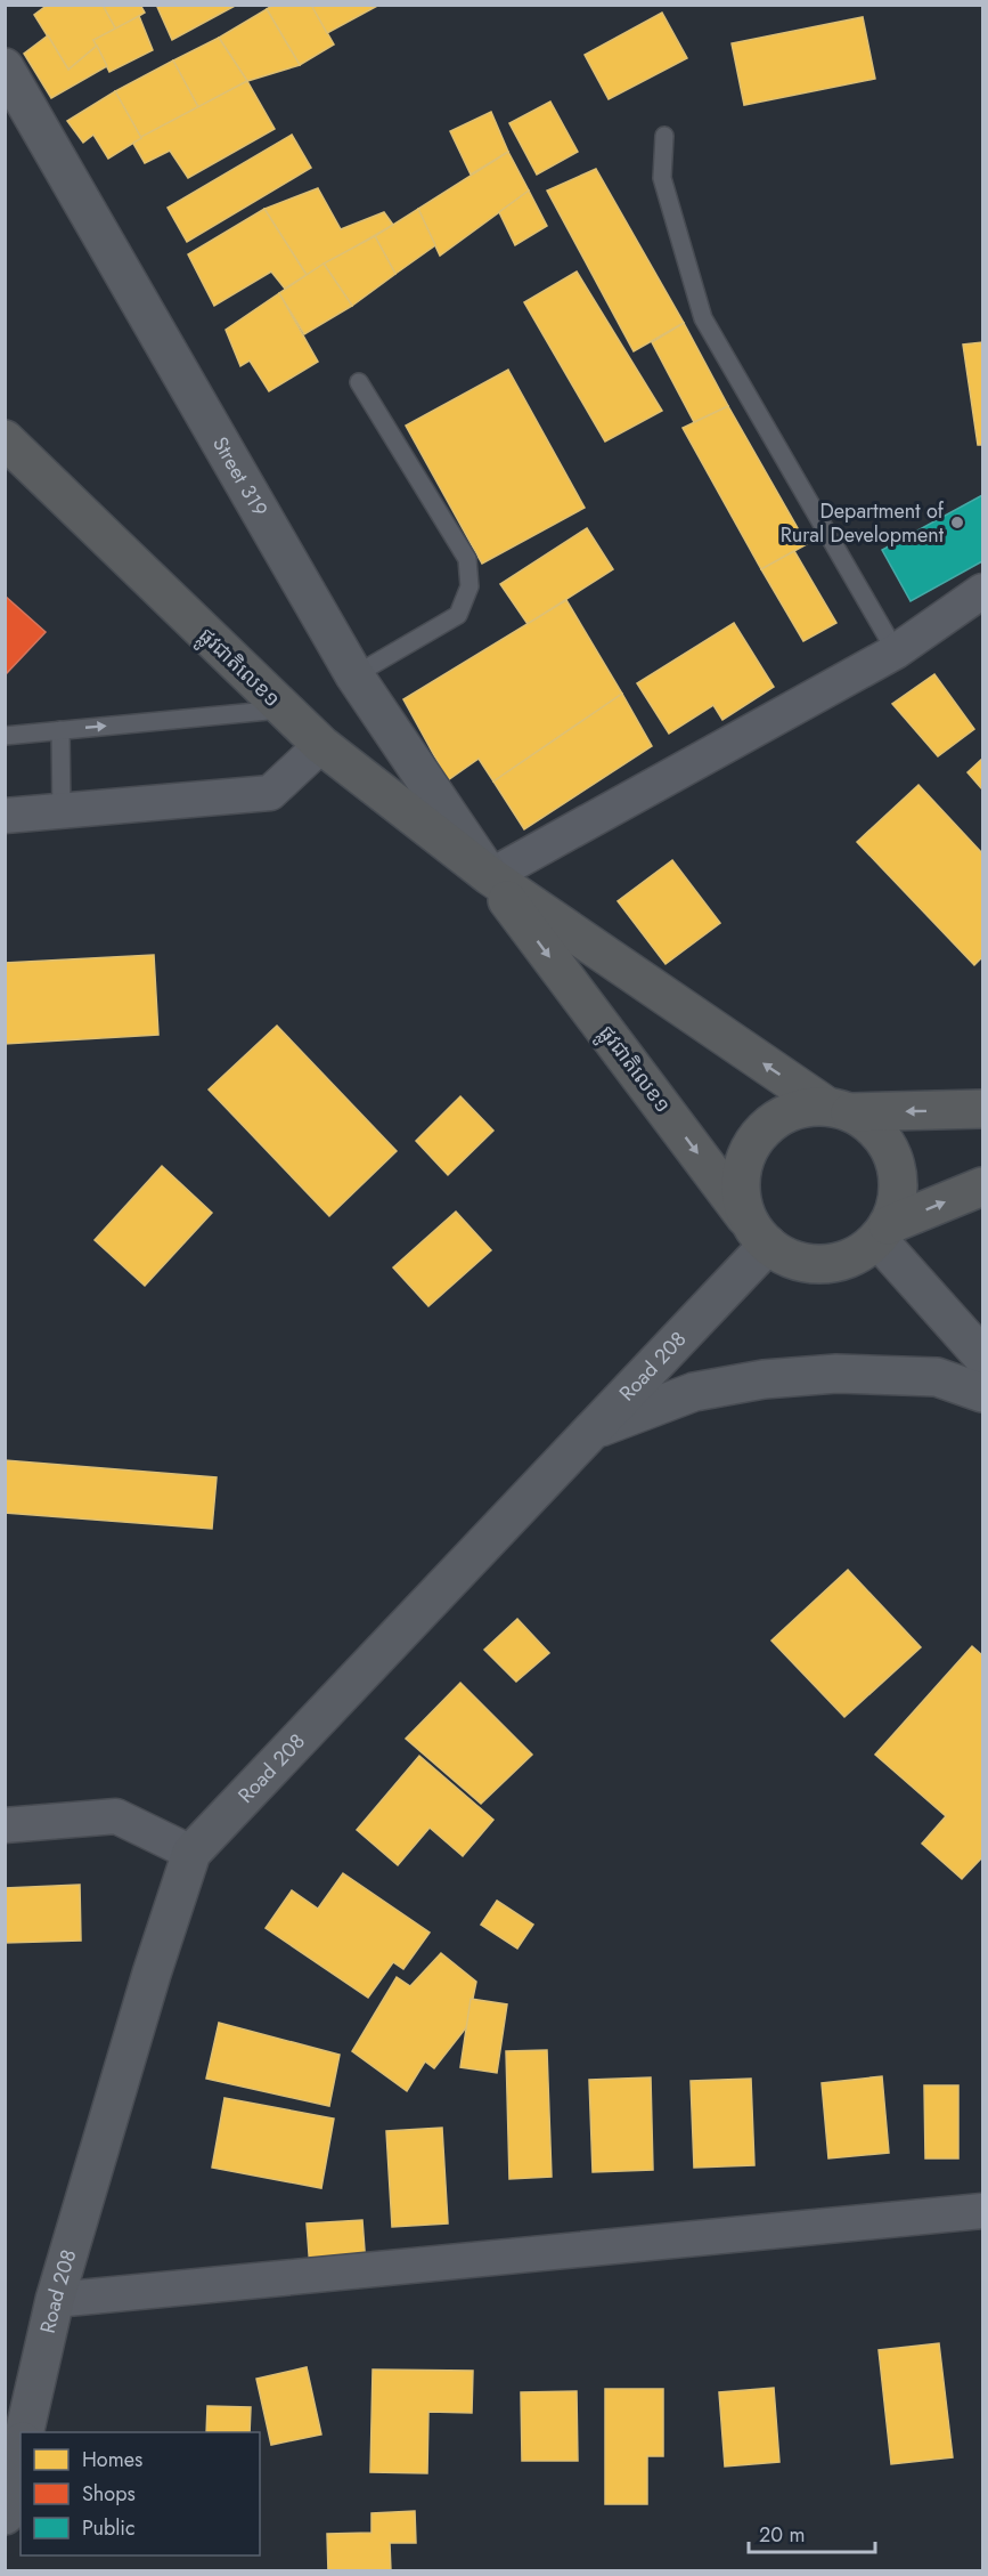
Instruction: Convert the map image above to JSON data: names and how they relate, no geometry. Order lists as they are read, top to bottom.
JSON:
{
  "streets": {
    "highway": ["ផ្លូវជាតិលេខ១"],
    "street": ["Street 319", "Road 208"]
  },
  "crossings": [
    ["Street 319", "ផ្លូវជាតិលេខ១"],
    ["ផ្លូវជាតិលេខ១", "Road 208"]
  ],
  "places": ["Department of Rural Development"],
  "legend": ["Homes", "Shops", "Public"],
  "scale_bar": "20 m"
}
